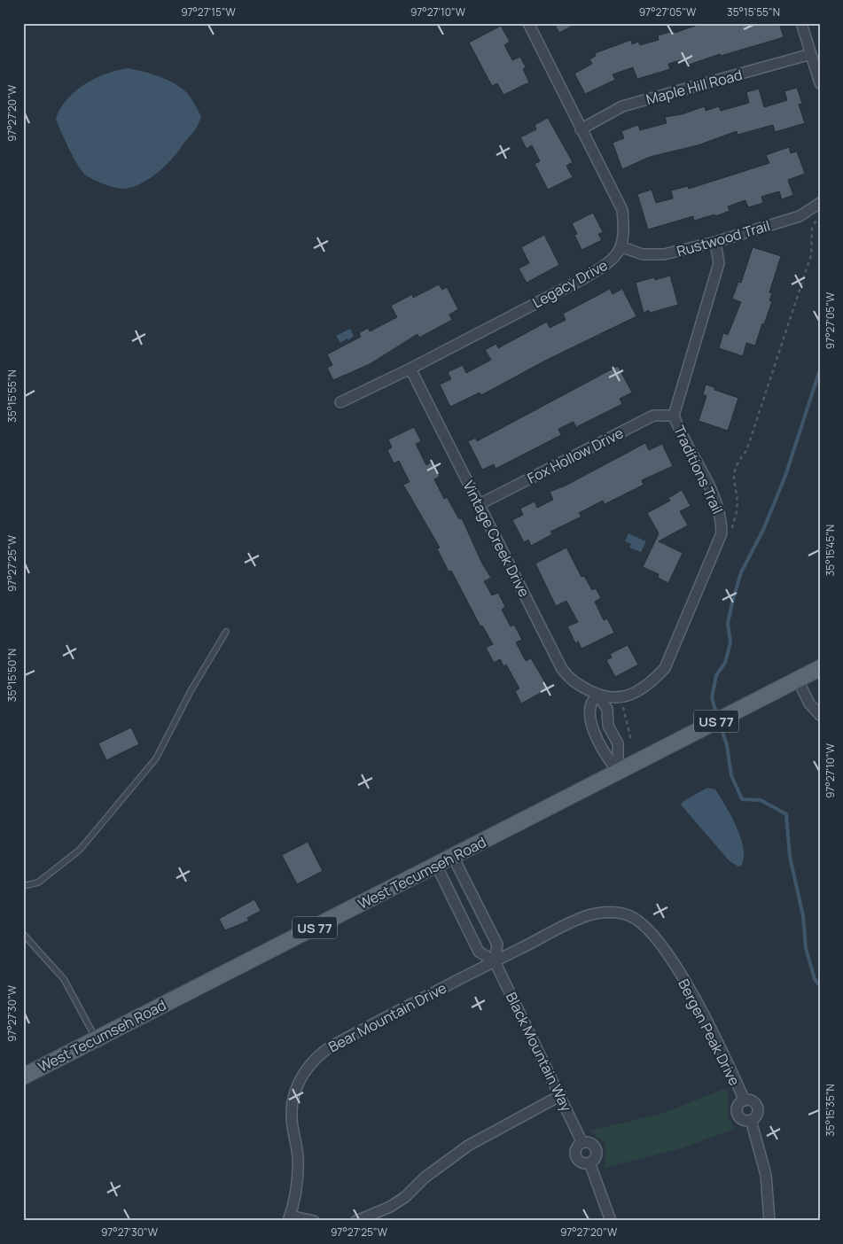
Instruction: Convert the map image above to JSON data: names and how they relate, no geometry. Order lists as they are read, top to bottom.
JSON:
{
  "streets": {
    "main road": ["US 77", "West Tecumseh Road"],
    "street": [
      "Maple Hill Road",
      "Rustwood Trail",
      "Legacy Drive",
      "Fox Hollow Drive",
      "Traditions Trail",
      "Vintage Creek Drive",
      "Bear Mountain Drive",
      "Bergen Peak Drive",
      "Black Mountain Way"
    ]
  },
  "crossings": [
    ["Rustwood Trail", "Legacy Drive"],
    ["Rustwood Trail", "Traditions Trail"],
    ["Legacy Drive", "Vintage Creek Drive"],
    ["Fox Hollow Drive", "Traditions Trail"],
    ["Fox Hollow Drive", "Vintage Creek Drive"],
    ["Traditions Trail", "Vintage Creek Drive"],
    ["West Tecumseh Road", "Black Mountain Way"],
    ["Bear Mountain Drive", "Bergen Peak Drive"],
    ["Bear Mountain Drive", "Black Mountain Way"],
    ["Bergen Peak Drive", "Black Mountain Way"]
  ],
  "coordinates": [
    "97°27'15\"W",
    "97°27'10\"W",
    "97°27'05\"W",
    "35°15'55\"N",
    "97°27'20\"W",
    "35°15'45\"N",
    "97°27'25\"W",
    "35°15'50\"N",
    "97°27'30\"W",
    "35°15'35\"N"
  ]
}
